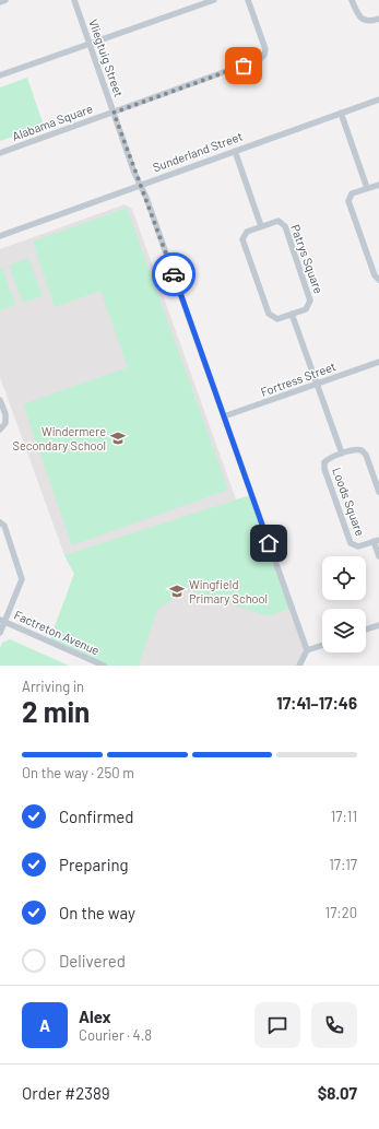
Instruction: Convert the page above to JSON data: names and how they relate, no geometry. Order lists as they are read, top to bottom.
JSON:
{
  "streets": {
    "street": [
      "Vliegtuig Street",
      "Alabama Square",
      "Sunderland Street",
      "Patrys Square",
      "Fortress Street",
      "Loods Square",
      "Factreton Avenue"
    ]
  },
  "crossings": [
    ["Vliegtuig Street", "Alabama Square"],
    ["Vliegtuig Street", "Sunderland Street"],
    ["Vliegtuig Street", "Fortress Street"],
    ["Fortress Street", "Loods Square"]
  ],
  "places": {
    "school or university": ["Windermere Secondary School", "Wingfield Primary School"]
  },
  "page": {
    "heading": ["2 min", "Arriving in", "17:41–17:46"],
    "panel": [
      "Alex",
      "Courier · 4.8",
      "Order #2389",
      "$8.07"
    ],
    "bar": "On the way · 250 m",
    "list": [
      ["Confirmed", "17:11"],
      ["Preparing", "17:17"],
      ["On the way", "17:20"],
      "Delivered"
    ],
    "round": "A"
  }
}
